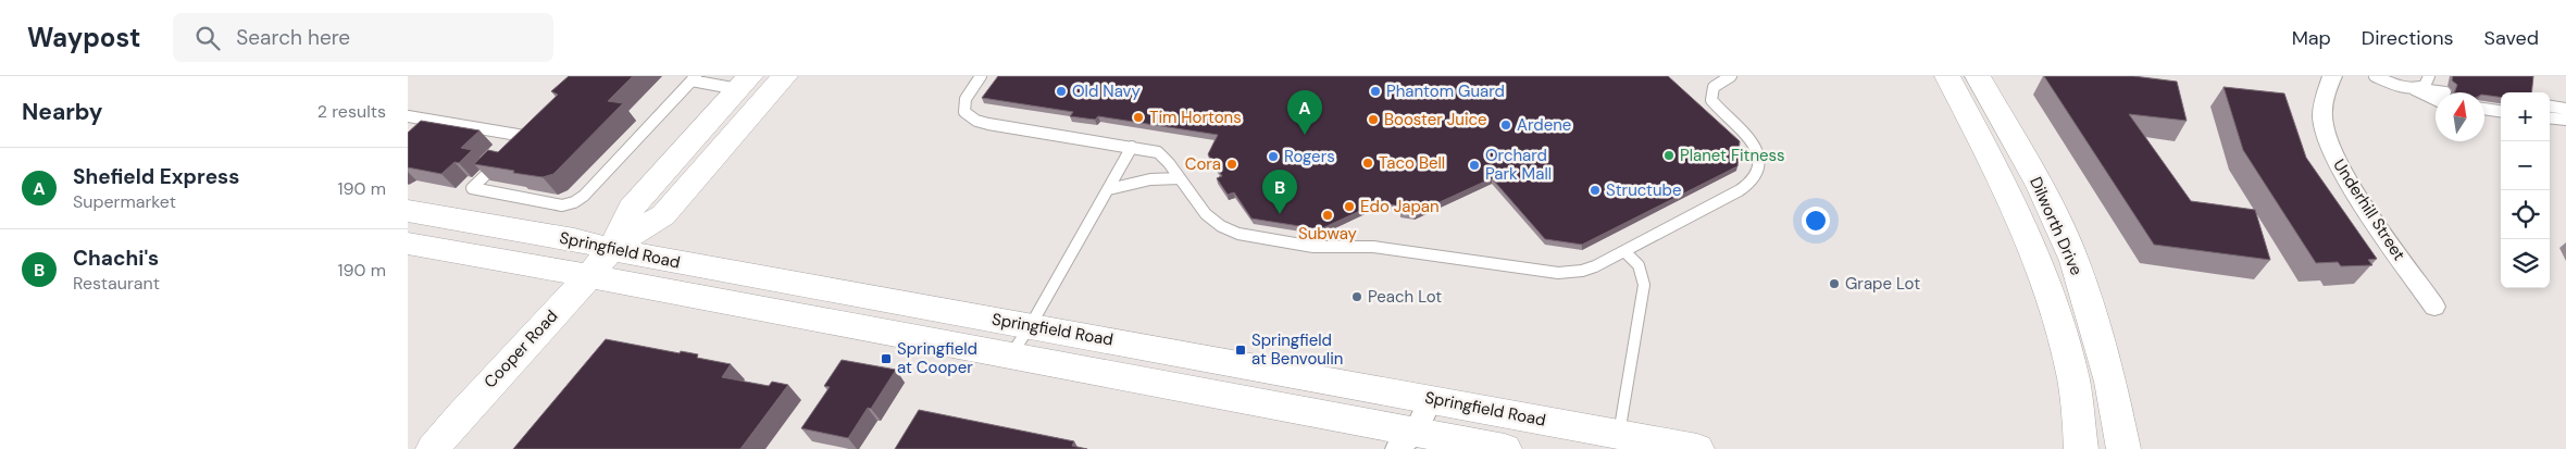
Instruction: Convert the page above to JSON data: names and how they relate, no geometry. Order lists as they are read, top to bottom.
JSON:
{
  "streets": {
    "main road": ["Dilworth Drive", "Springfield Road", "Cooper Road"],
    "street": ["Underhill Street"]
  },
  "crossings": [
    ["Springfield Road", "Cooper Road"]
  ],
  "places": {
    "other": [
      "Old Navy",
      "Phantom Guard",
      "Tim Hortons",
      "Booster Juice",
      "Ardene",
      "Planet Fitness",
      "Rogers",
      "Taco Bell",
      "Cora",
      "Orchard Park Mall",
      "Structube",
      "Edo Japan",
      "Subway",
      "Grape Lot",
      "Peach Lot"
    ],
    "transit": ["Springfield at Benvoulin", "Springfield at Cooper"]
  },
  "north": "top",
  "page": {
    "header": "Waypost",
    "search": "Search here",
    "nav": ["Map", "Directions", "Saved"],
    "heading": ["Nearby", "2 results"],
    "pins": ["A", "B"],
    "map_buttons": ["+", "−"],
    "list": [
      {
        "mark": "A",
        "name": "Shefield Express",
        "note": "Supermarket",
        "value": "190 m"
      },
      {
        "mark": "B",
        "name": "Chachi's",
        "note": "Restaurant",
        "value": "190 m"
      }
    ]
  }
}
